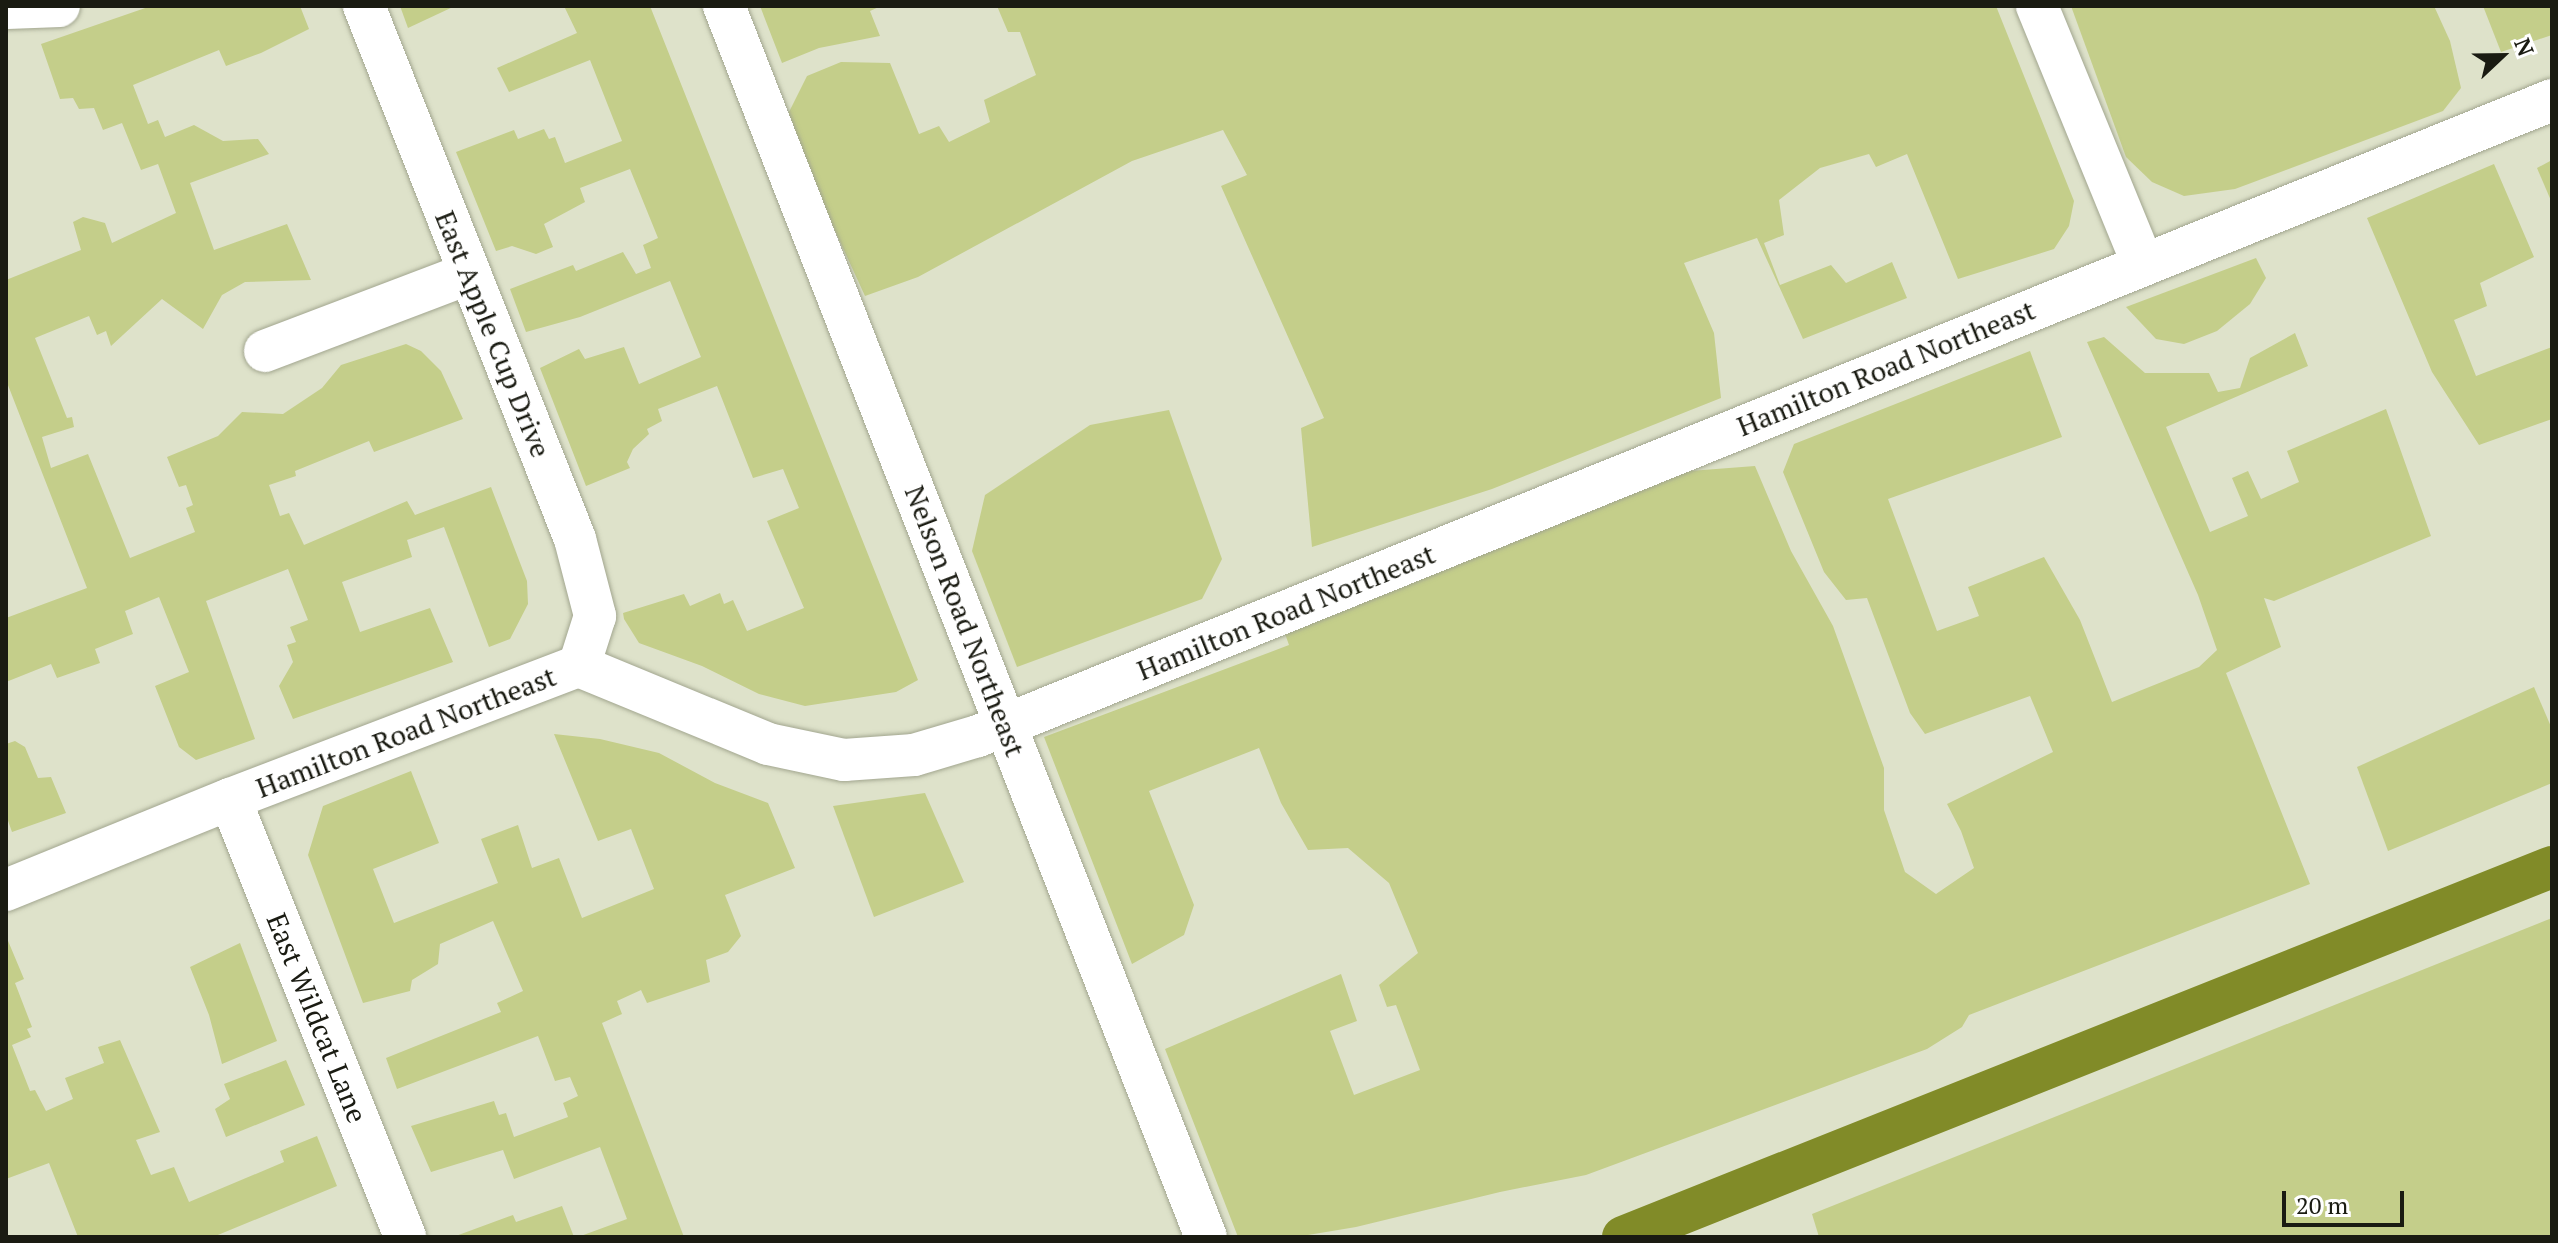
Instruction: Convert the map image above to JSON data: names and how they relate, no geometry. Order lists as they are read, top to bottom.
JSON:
{
  "streets": {
    "street": [
      "East Apple Cup Drive",
      "Hamilton Road Northeast",
      "Nelson Road Northeast",
      "East Wildcat Lane"
    ]
  },
  "crossings": [
    ["East Apple Cup Drive", "Hamilton Road Northeast"],
    ["Hamilton Road Northeast", "Nelson Road Northeast"],
    ["Hamilton Road Northeast", "East Wildcat Lane"]
  ],
  "scale_bar": "20 m",
  "north": "right"
}
